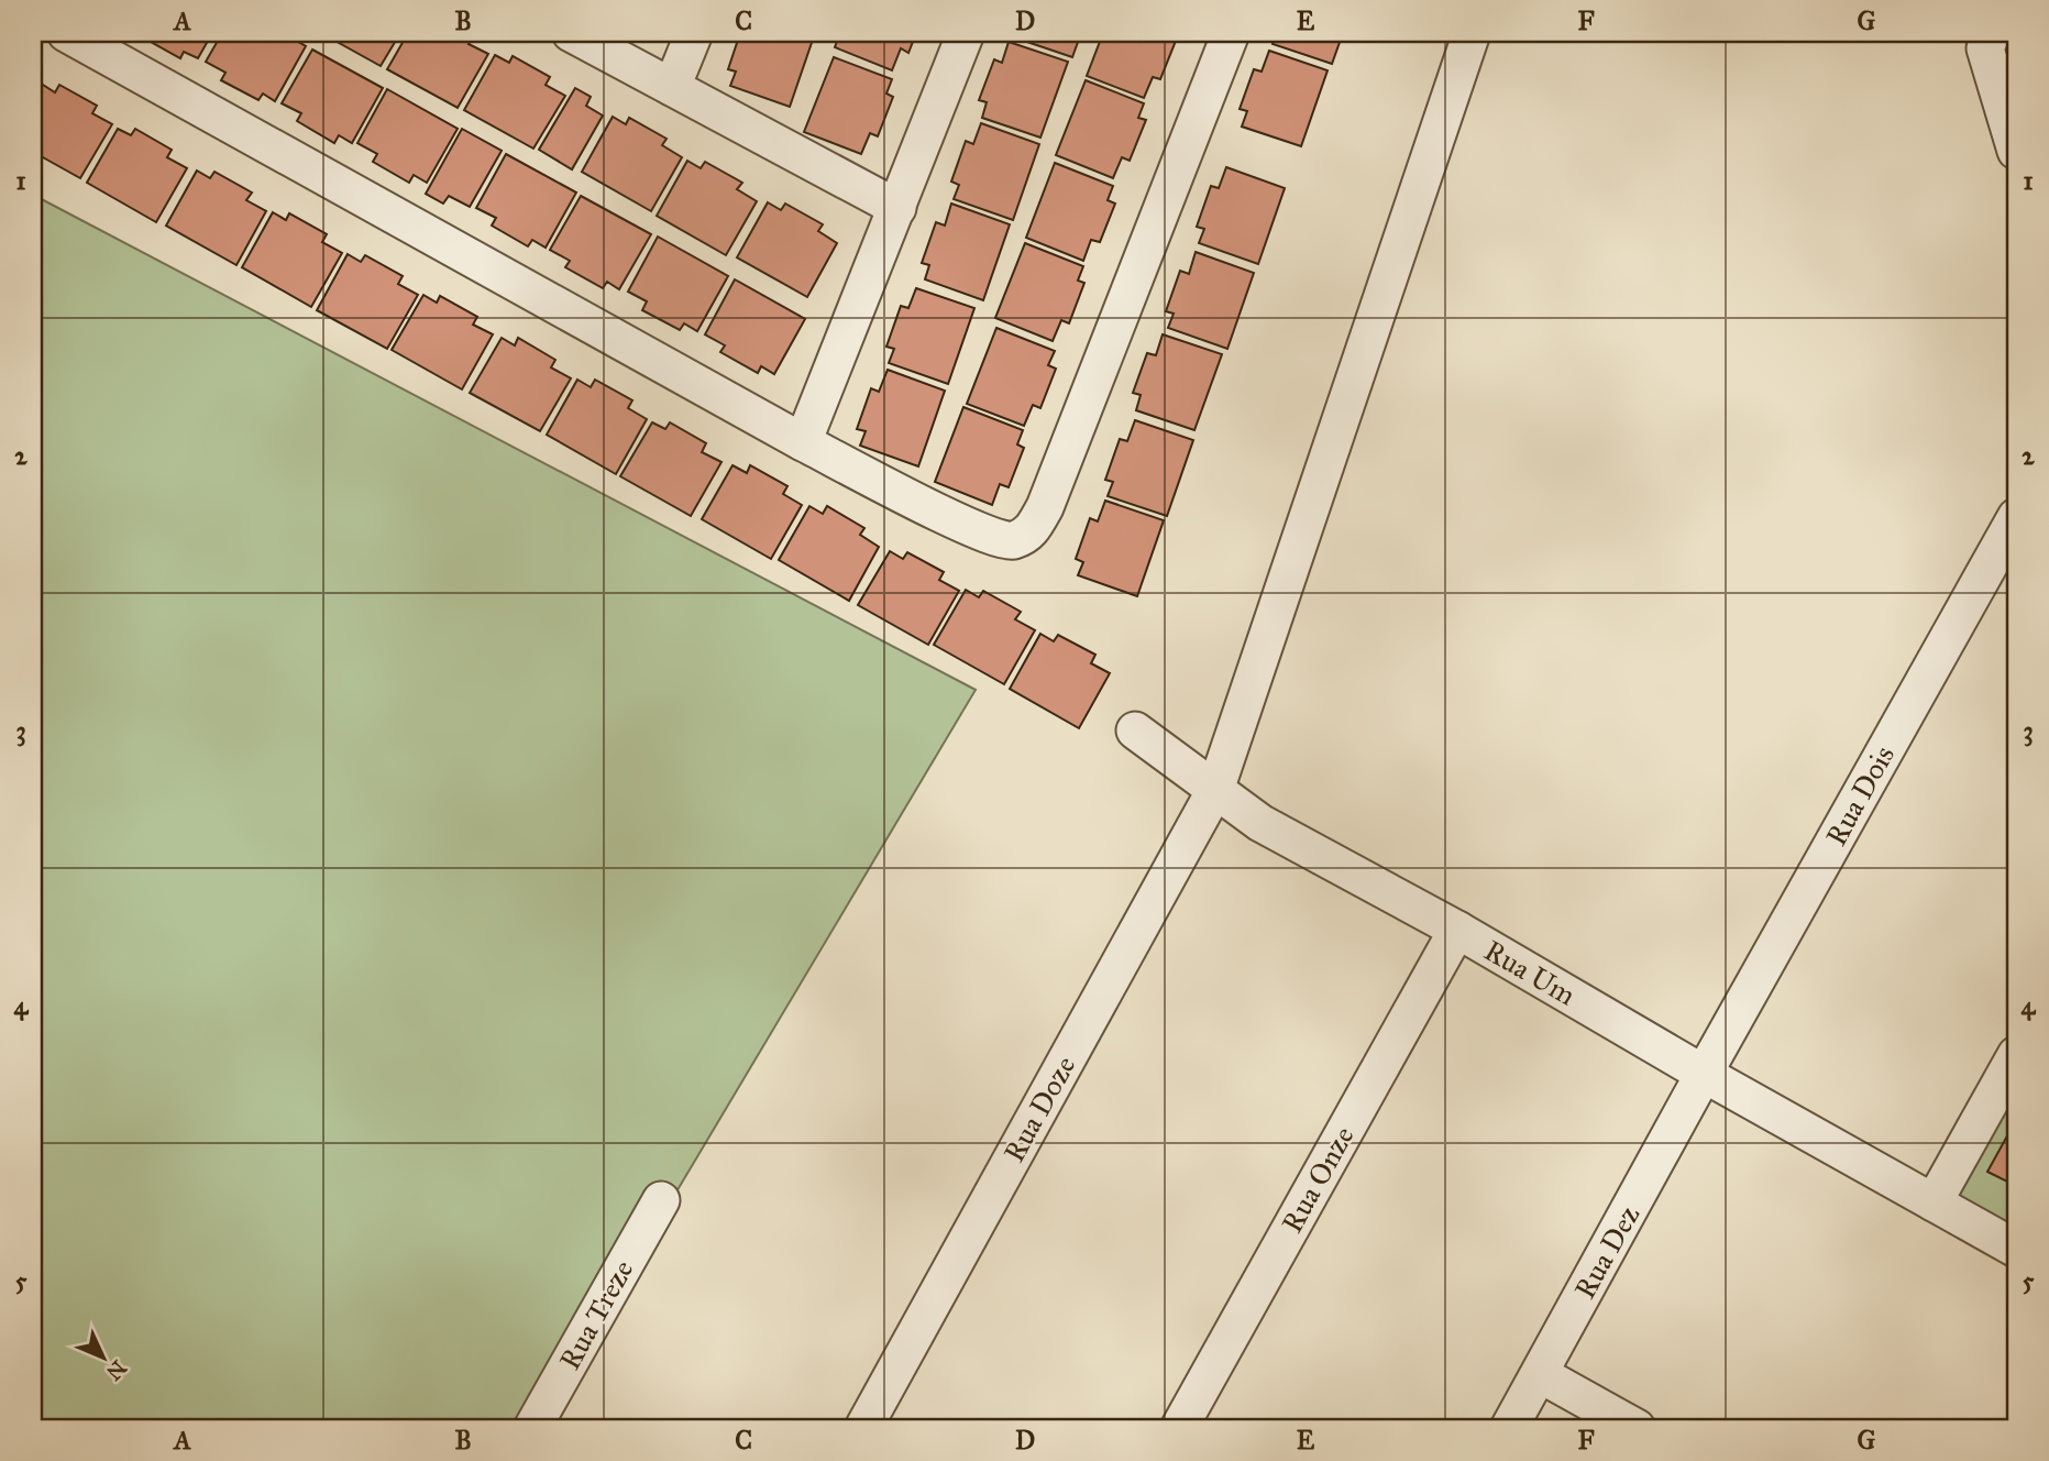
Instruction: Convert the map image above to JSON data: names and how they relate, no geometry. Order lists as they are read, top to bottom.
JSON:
{
  "streets": {
    "street": [
      "Rua Dois",
      "Rua Um",
      "Rua Doze",
      "Rua Onze",
      "Rua Dez",
      "Rua Treze"
    ]
  },
  "crossings": [
    ["Rua Dois", "Rua Um"],
    ["Rua Dois", "Rua Dez"],
    ["Rua Um", "Rua Doze"],
    ["Rua Um", "Rua Onze"],
    ["Rua Um", "Rua Dez"]
  ],
  "north": "bottom right",
  "grid": {
    "columns": [
      "A",
      "B",
      "C",
      "D",
      "E",
      "F",
      "G"
    ],
    "rows": [
      "1",
      "2",
      "3",
      "4",
      "5"
    ]
  }
}
